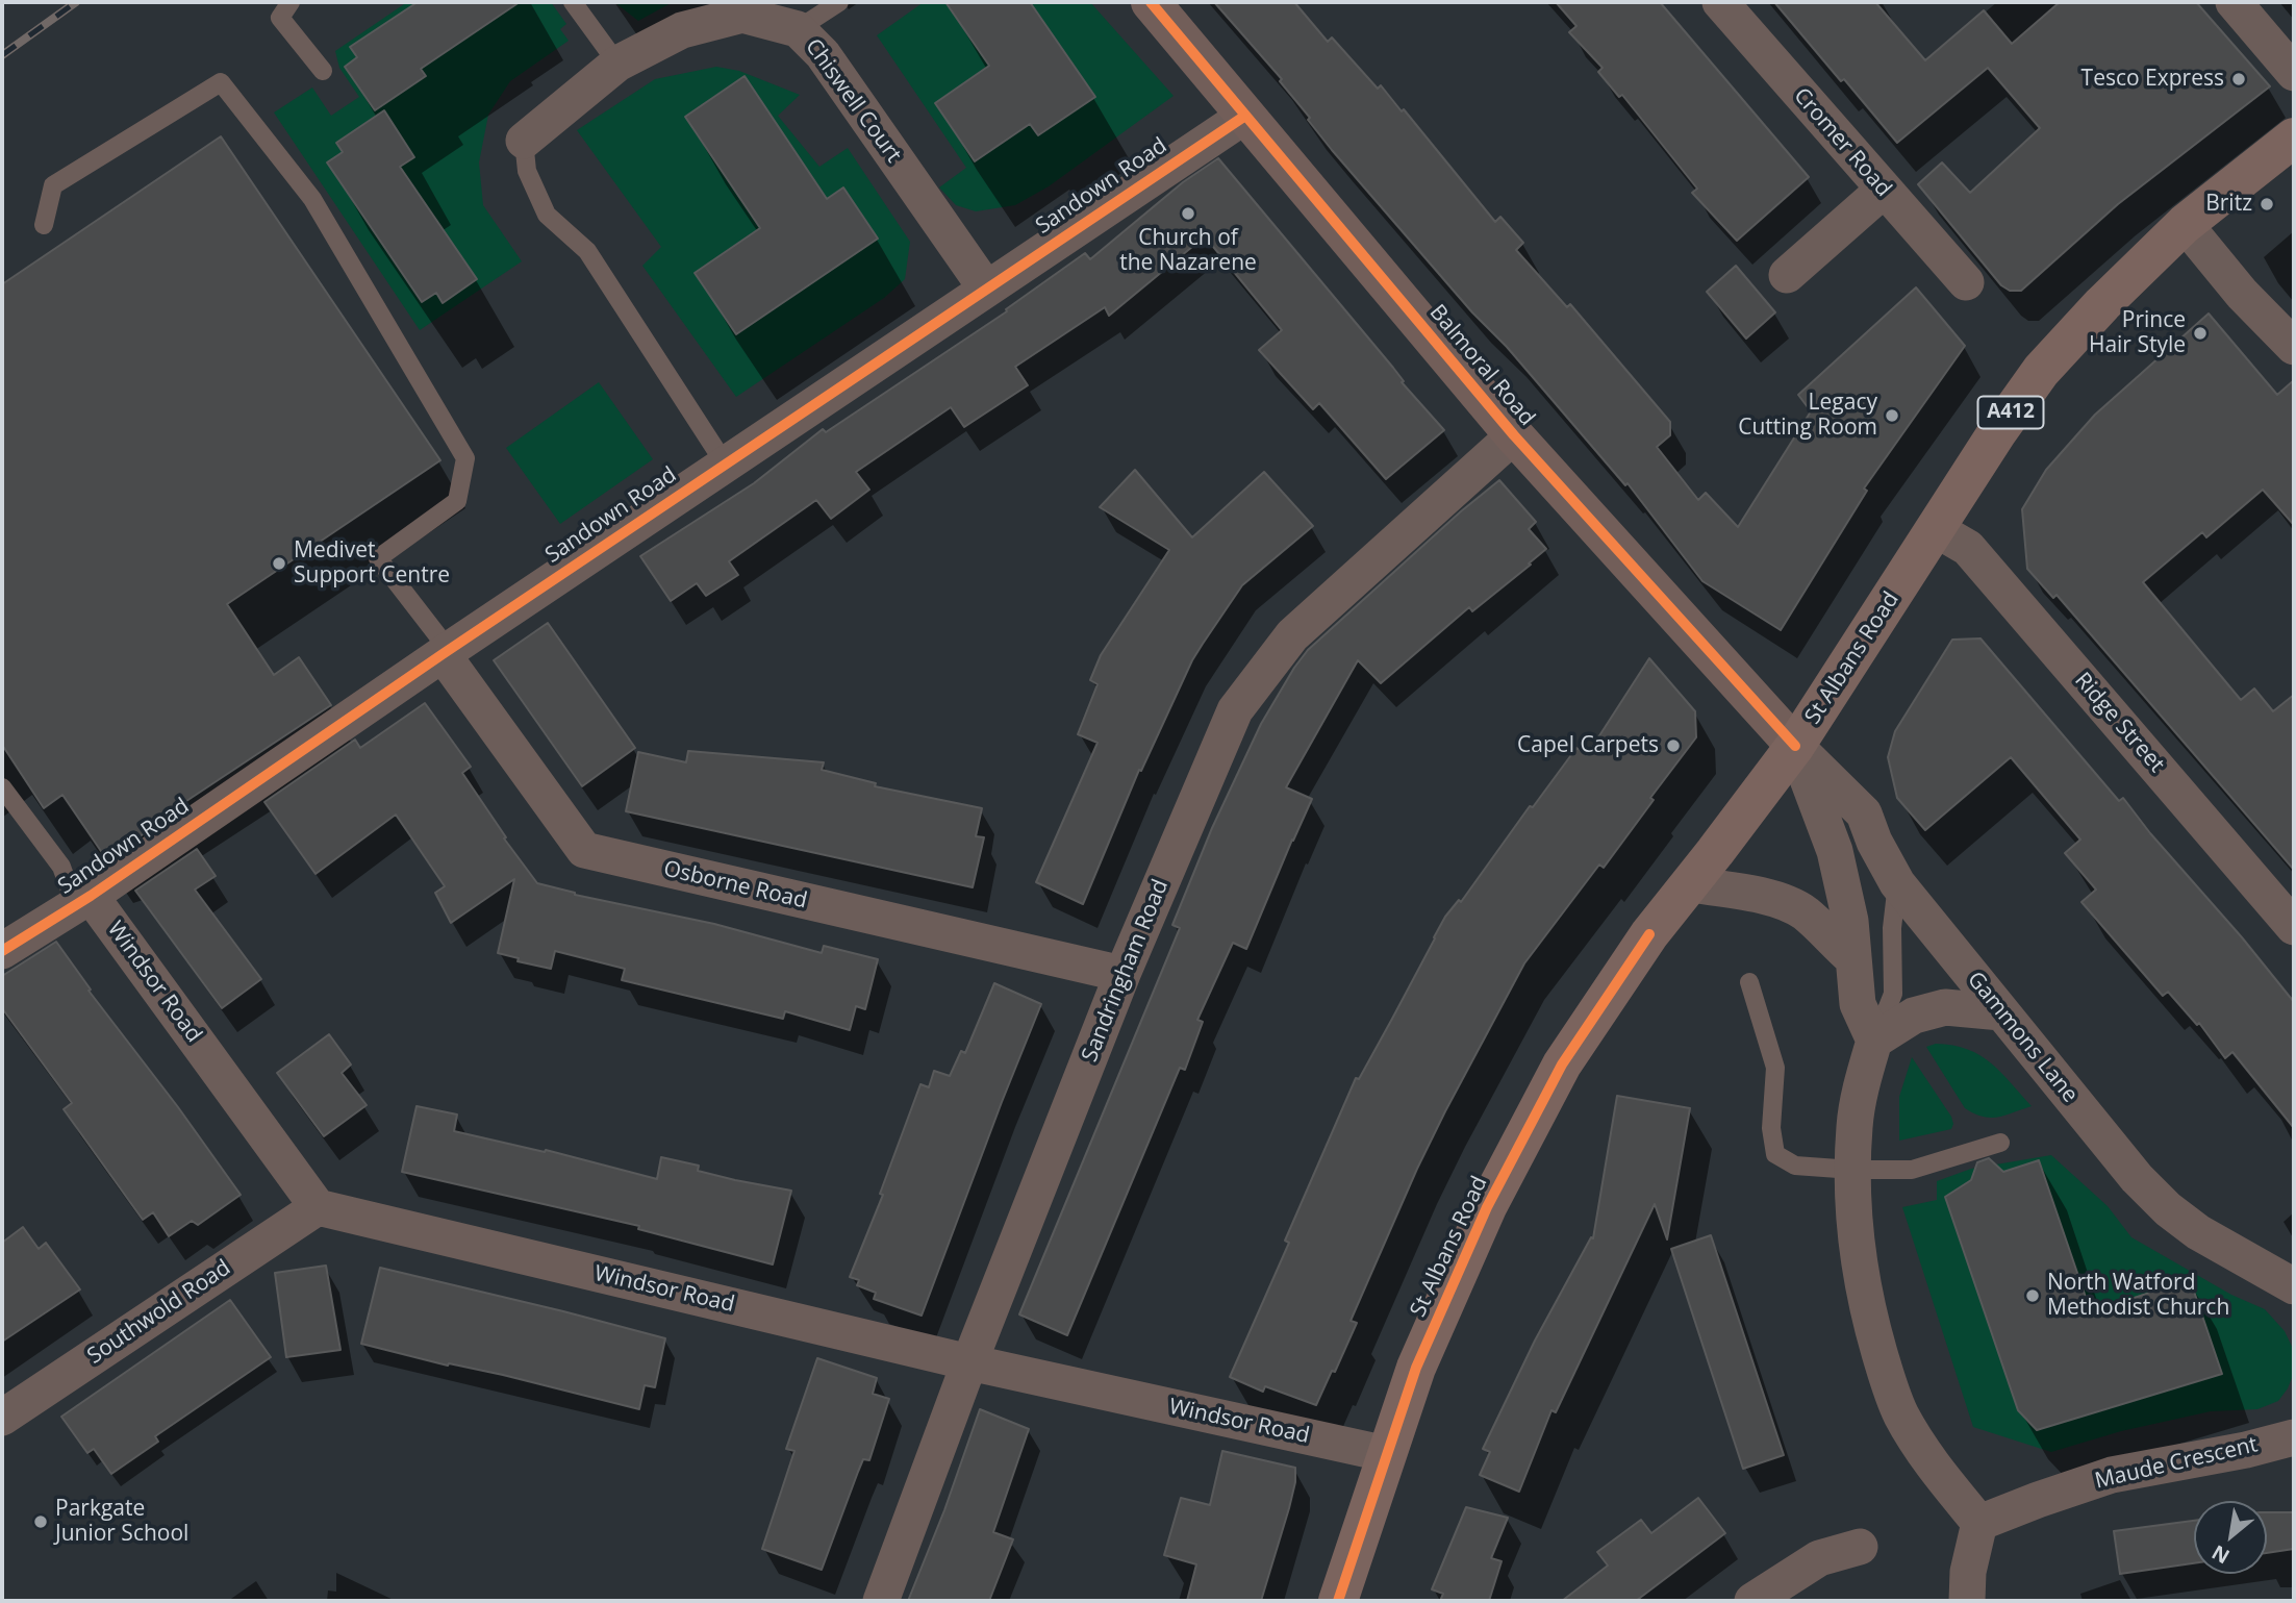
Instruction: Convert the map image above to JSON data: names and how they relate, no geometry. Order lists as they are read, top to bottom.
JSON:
{
  "streets": {
    "main road": ["A412", "St Albans Road"],
    "street": [
      "Chiswell Court",
      "Cromer Road",
      "Sandown Road",
      "Balmoral Road",
      "Ridge Street",
      "Osborne Road",
      "Sandringham Road",
      "Windsor Road",
      "Gammons Lane",
      "Southwold Road",
      "Maude Crescent"
    ]
  },
  "crossings": [
    ["Chiswell Court", "Sandown Road"],
    ["Sandown Road", "Balmoral Road"],
    ["Sandown Road", "Osborne Road"],
    ["Sandown Road", "Windsor Road"],
    ["Balmoral Road", "St Albans Road"],
    ["Balmoral Road", "Sandringham Road"],
    ["Balmoral Road", "Gammons Lane"],
    ["St Albans Road", "Ridge Street"],
    ["St Albans Road", "Windsor Road"],
    ["St Albans Road", "Gammons Lane"],
    ["Osborne Road", "Sandringham Road"],
    ["Sandringham Road", "Windsor Road"],
    ["Windsor Road", "Southwold Road"]
  ],
  "places": [
    "Tesco Express",
    "Britz",
    "Church of the Nazarene",
    "Prince Hair Style",
    "Legacy Cutting Room",
    "Medivet Support Centre",
    "Capel Carpets",
    "North Watford Methodist Church",
    "Parkgate Junior School"
  ],
  "north": "bottom left"
}
